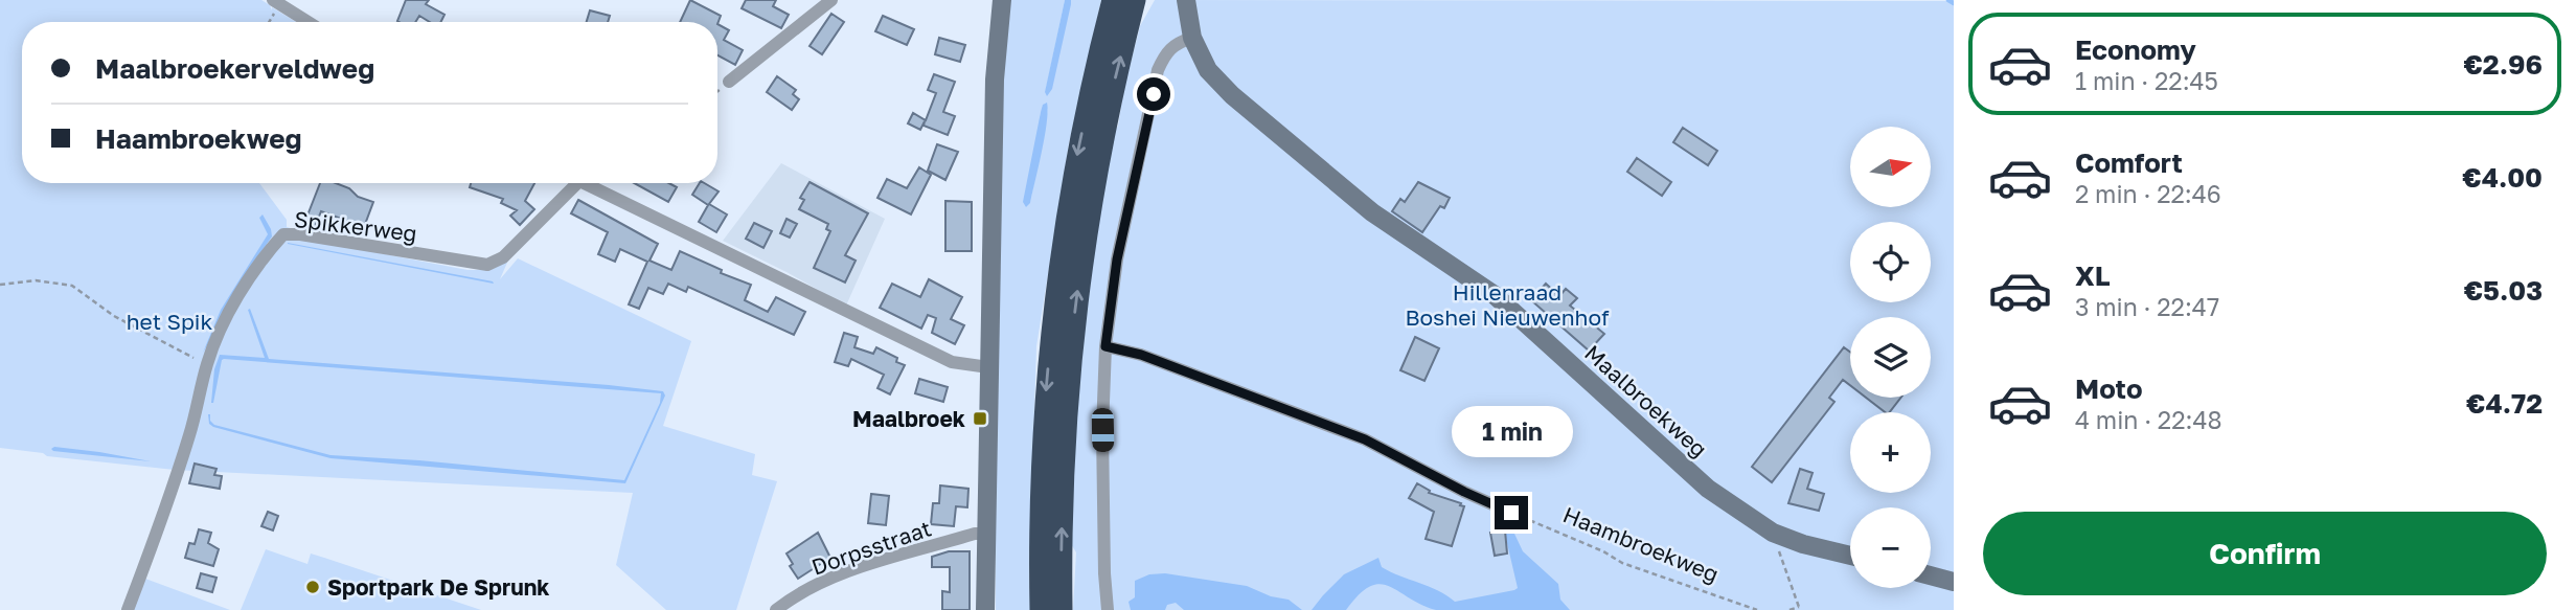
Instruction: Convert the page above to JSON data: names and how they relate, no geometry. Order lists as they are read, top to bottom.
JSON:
{
  "streets": {
    "street": ["Spikkerweg", "Maalbroekweg", "Dorpsstraat"],
    "path": ["Haambroekweg"]
  },
  "parks": ["Hillenraad Boshei Nieuwenhof", "het Spik"],
  "places": {
    "transit": ["Maalbroek"],
    "other": ["Sportpark De Sprunk"]
  },
  "north": "right",
  "page": {
    "list": [
      {
        "name": "Economy",
        "note": "1 min · 22:45",
        "value": "€2.96"
      },
      {
        "name": "Comfort",
        "note": "2 min · 22:46",
        "value": "€4.00"
      },
      {
        "name": "XL",
        "note": "3 min · 22:47",
        "value": "€5.03"
      },
      {
        "name": "Moto",
        "note": "4 min · 22:48",
        "value": "€4.72"
      }
    ],
    "banner": ["Maalbroekerveldweg", "Haambroekweg"],
    "map_buttons": ["+", "−"],
    "bubble": "1 min",
    "buttons": "Confirm"
  }
}
